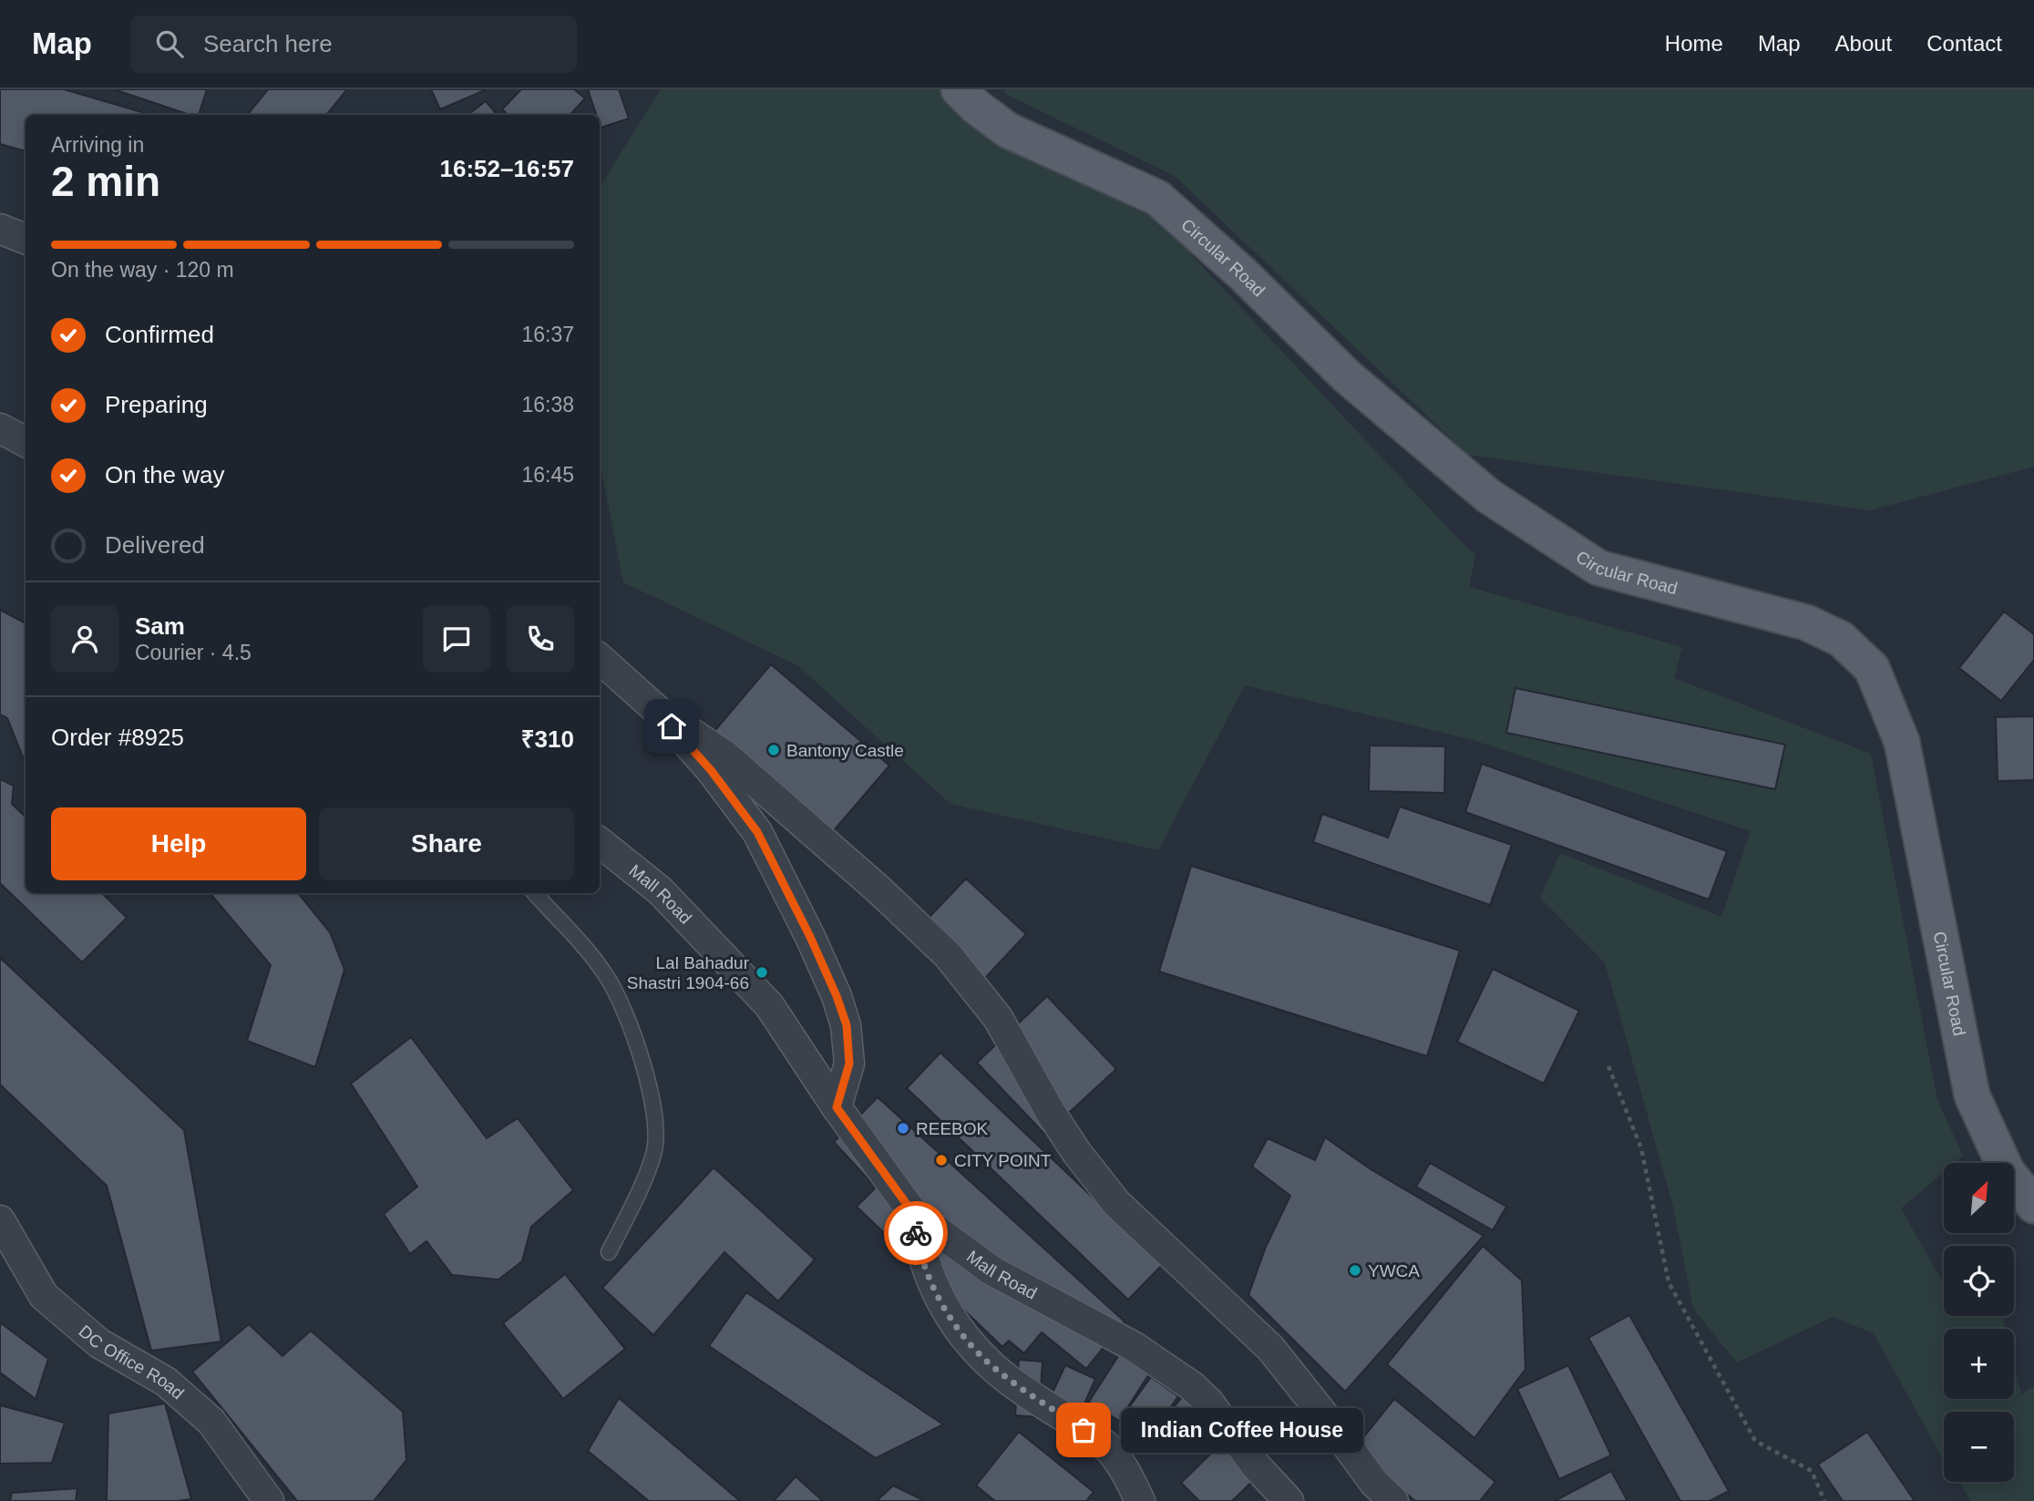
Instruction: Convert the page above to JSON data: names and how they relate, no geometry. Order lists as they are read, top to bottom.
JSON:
{
  "streets": {
    "main road": ["Circular Road"],
    "street": ["Mall Road", "DC Office Road"]
  },
  "places": [
    "Bantony Castle",
    "Lal Bahadur Shastri 1904-66",
    "REEBOK",
    "CITY POINT",
    "YWCA",
    "Indian Coffee House"
  ],
  "north": "top right",
  "page": {
    "header": "Map",
    "search": "Search here",
    "nav": [
      "Home",
      "Map",
      "About",
      "Contact"
    ],
    "heading": ["2 min", "Arriving in", "16:52–16:57"],
    "panel": [
      "Sam",
      "Courier · 4.5",
      "Order #8925",
      "₹310"
    ],
    "bar": "On the way · 120 m",
    "list": [
      ["Confirmed", "16:37"],
      ["Preparing", "16:38"],
      ["On the way", "16:45"],
      "Delivered"
    ],
    "buttons": ["Help", "Share"],
    "map_buttons": ["+", "−"],
    "bubble": "Indian Coffee House"
  }
}
